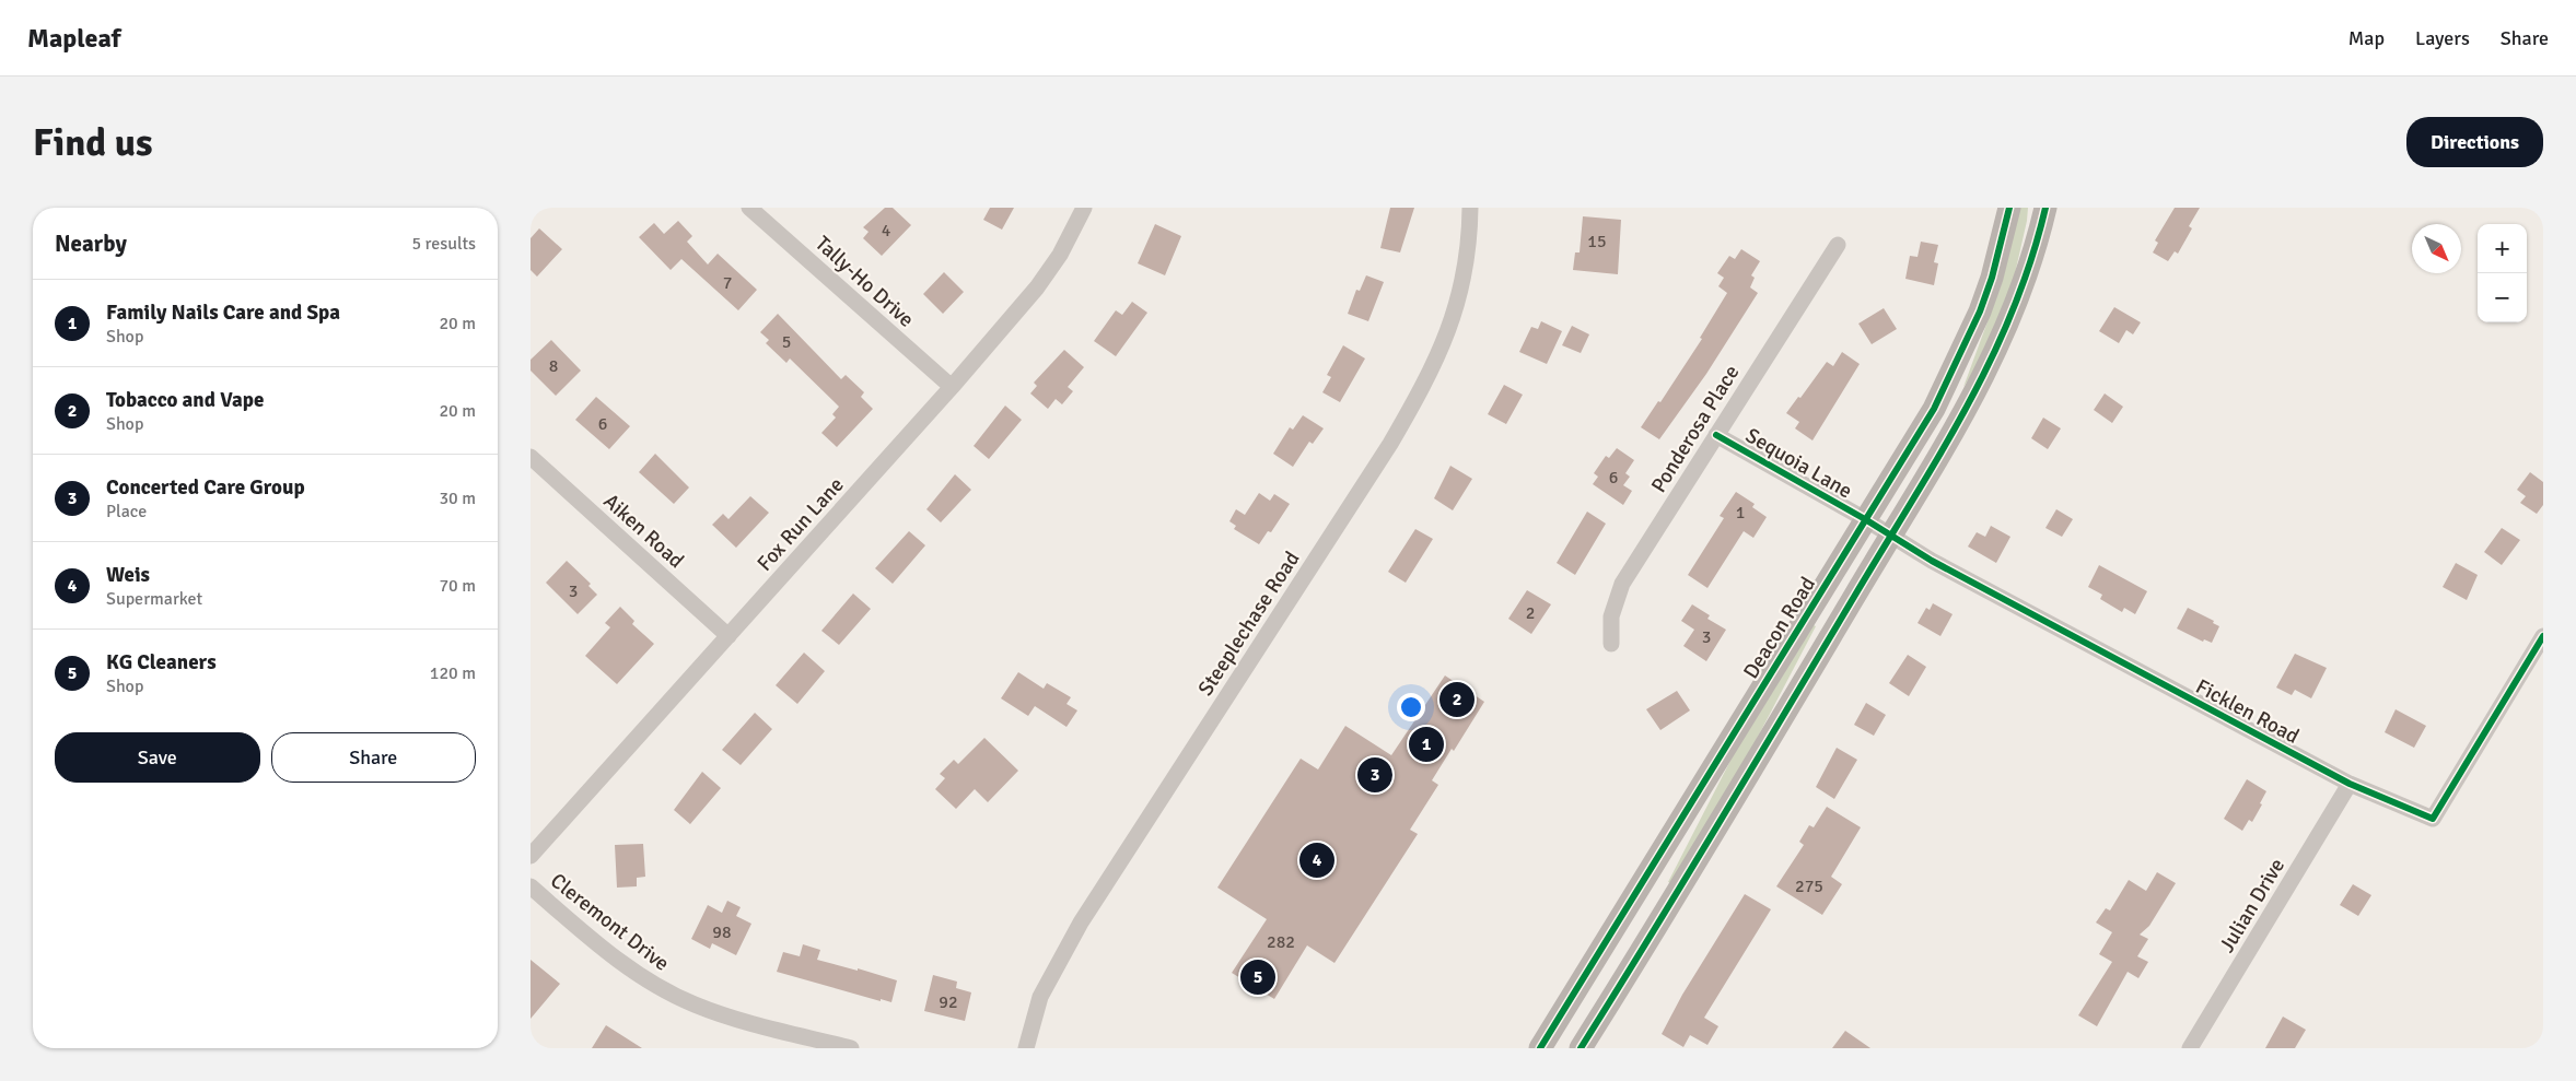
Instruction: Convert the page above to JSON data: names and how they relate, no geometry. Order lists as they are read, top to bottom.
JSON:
{
  "streets": {
    "main road": ["Deacon Road"],
    "street": [
      "Tally-Ho Drive",
      "Ponderosa Place",
      "Sequoia Lane",
      "Fox Run Lane",
      "Aiken Road",
      "Steeplechase Road",
      "Ficklen Road",
      "Julian Drive",
      "Cleremont Drive"
    ]
  },
  "crossings": [
    ["Tally-Ho Drive", "Fox Run Lane"],
    ["Ponderosa Place", "Sequoia Lane"],
    ["Sequoia Lane", "Deacon Road"],
    ["Sequoia Lane", "Ficklen Road"],
    ["Fox Run Lane", "Aiken Road"],
    ["Deacon Road", "Ficklen Road"],
    ["Ficklen Road", "Julian Drive"]
  ],
  "house_numbers": [
    "4",
    "15",
    "7",
    "5",
    "8",
    "6",
    "6",
    "1",
    "3",
    "2",
    "3",
    "275",
    "98",
    "282",
    "92"
  ],
  "north": "bottom right",
  "page": {
    "header": "Mapleaf",
    "nav": ["Map", "Layers", "Share"],
    "buttons": [
      "Directions",
      ["Save", "Share"]
    ],
    "title": "Find us",
    "heading": ["Nearby", "5 results"],
    "map_buttons": ["+", "−"],
    "list": [
      {
        "mark": "1",
        "name": "Family Nails Care and Spa",
        "note": "Shop",
        "value": "20 m"
      },
      {
        "mark": "2",
        "name": "Tobacco and Vape",
        "note": "Shop",
        "value": "20 m"
      },
      {
        "mark": "3",
        "name": "Concerted Care Group",
        "note": "Place",
        "value": "30 m"
      },
      {
        "mark": "4",
        "name": "Weis",
        "note": "Supermarket",
        "value": "70 m"
      },
      {
        "mark": "5",
        "name": "KG Cleaners",
        "note": "Shop",
        "value": "120 m"
      }
    ],
    "pins": [
      "2",
      "1",
      "3",
      "4",
      "5"
    ]
  }
}
